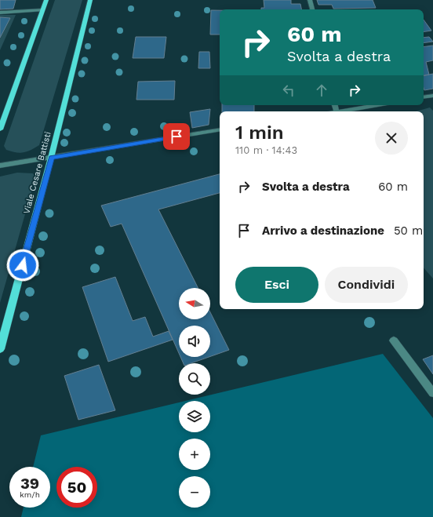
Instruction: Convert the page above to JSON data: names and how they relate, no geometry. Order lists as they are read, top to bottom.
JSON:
{
  "streets": {
    "main road": ["Viale Cesare Battisti"]
  },
  "north": "left",
  "page": {
    "turn": ["60 m", "Svolta a destra"],
    "heading": ["1 min", "110 m · 14:43"],
    "list": [
      {
        "name": "Svolta a destra",
        "value": "60 m"
      },
      {
        "name": "Arrivo a destinazione",
        "value": "50 m"
      }
    ],
    "buttons": ["Esci", "Condividi"],
    "map_buttons": ["+", "−"],
    "speed": "39 km/h",
    "limit": "50"
  }
}
